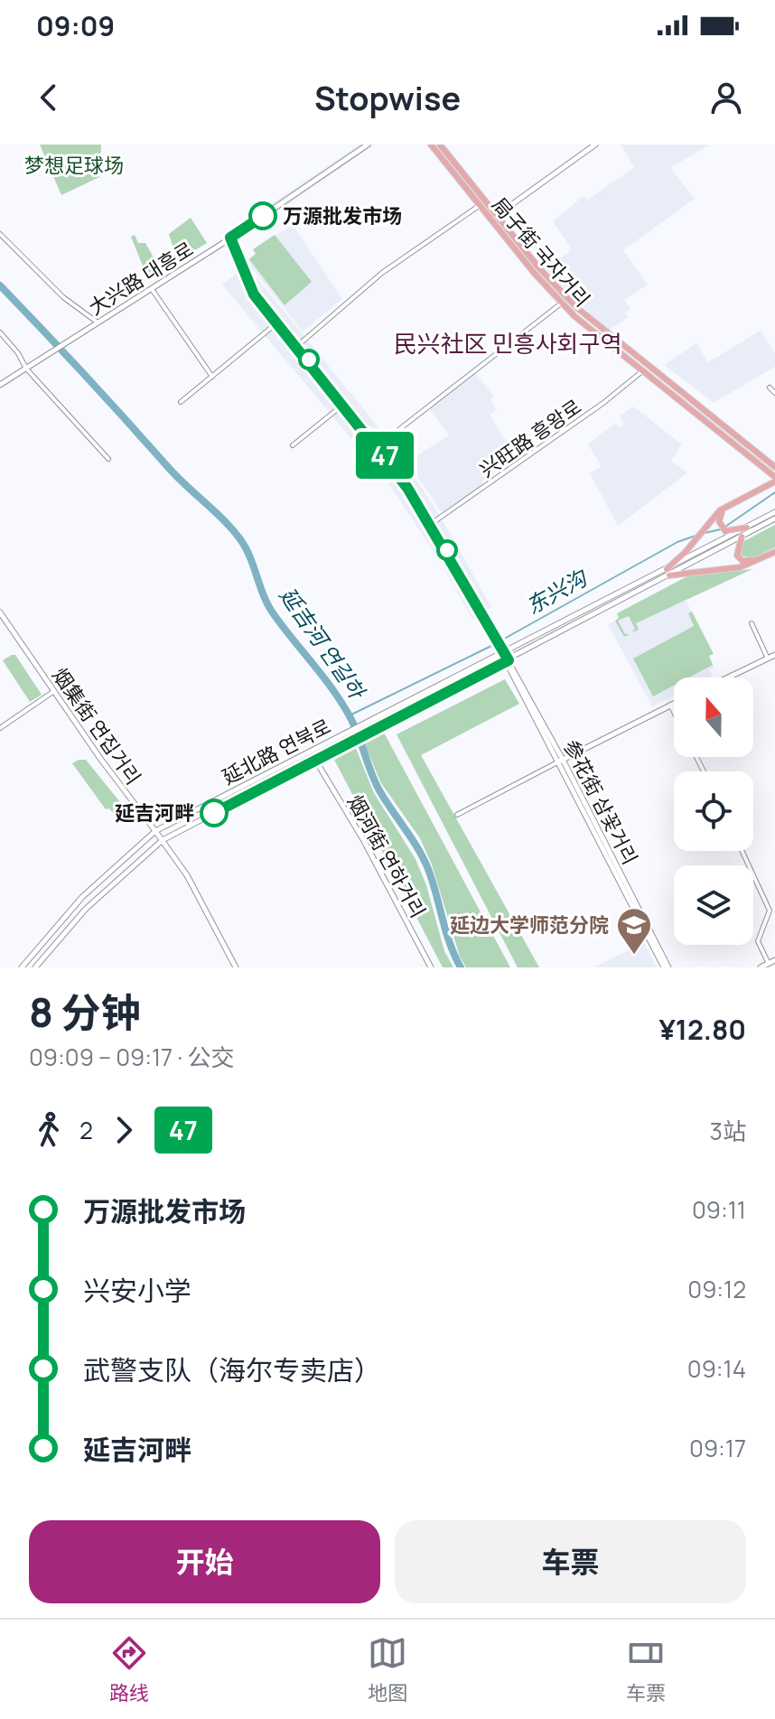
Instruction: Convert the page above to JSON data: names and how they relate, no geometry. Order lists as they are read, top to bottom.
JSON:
{
  "streets": {
    "main road": [
      "局子街 국자거리",
      "大兴路 대흥로",
      "烟集街 연집거리",
      "延北路 연북로",
      "参花街 삼꽃거리",
      "烟河街 연하거리"
    ],
    "street": ["兴旺路 흥왕로"]
  },
  "crossings": [
    ["局子街 국자거리", "兴旺路 흥왕로"],
    ["大兴路 대흥로", "参花街 삼꽃거리"],
    ["兴旺路 흥왕로", "参花街 삼꽃거리"],
    ["烟集街 연집거리", "延北路 연북로"],
    ["延北路 연북로", "参花街 삼꽃거리"],
    ["延北路 연북로", "烟河街 연하거리"]
  ],
  "districts": ["民兴社区 민흥사회구역"],
  "water": ["东兴沟", "延吉河 연길하"],
  "parks": ["梦想足球场"],
  "places": {
    "other": ["万源批发市场", "延吉河畔"],
    "school or university": ["延边大学师范分院"]
  },
  "lines": ["bus line 47"],
  "north": "top",
  "page": {
    "status": "09:09",
    "header": "Stopwise",
    "on_map": "47",
    "heading": ["8 分钟", "09:09 – 09:17 · 公交", "¥12.80"],
    "legs": ["2", "47", "3站"],
    "list": [
      {
        "name": "万源批发市场",
        "value": "09:11"
      },
      {
        "name": "兴安小学",
        "value": "09:12"
      },
      {
        "name": "武警支队（海尔专卖店）",
        "value": "09:14"
      },
      {
        "name": "延吉河畔",
        "value": "09:17"
      }
    ],
    "buttons": ["开始", "车票"],
    "tabs": ["路线", "地图", "车票"]
  }
}
